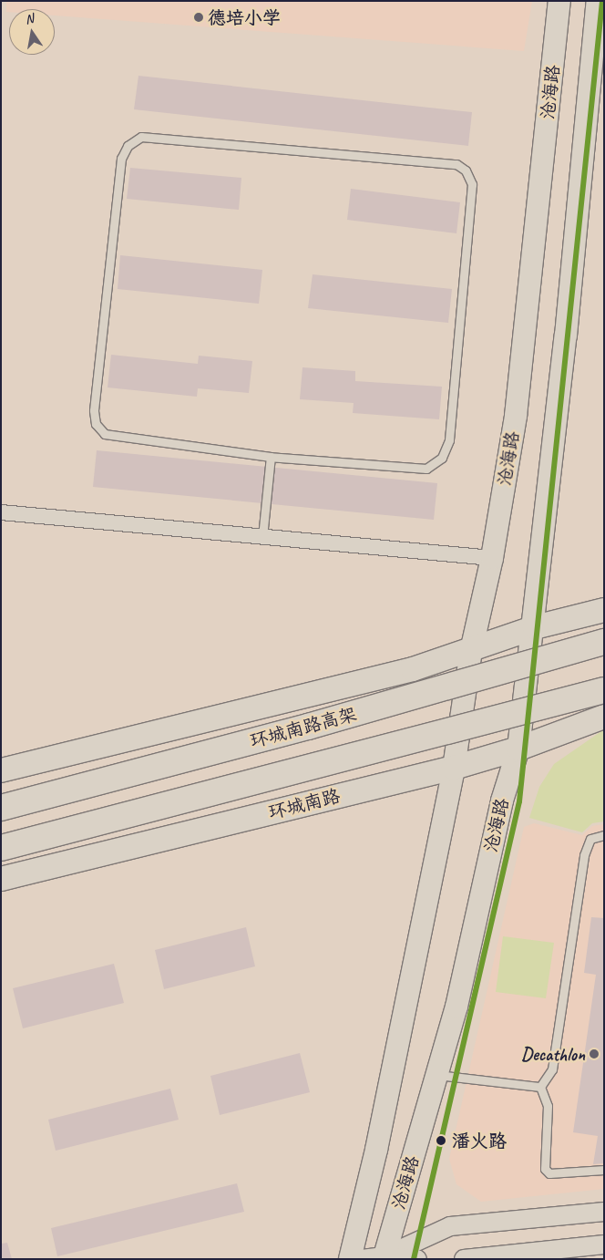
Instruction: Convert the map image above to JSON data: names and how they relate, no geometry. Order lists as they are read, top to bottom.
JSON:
{
  "streets": {
    "highway": ["环城南路高架"],
    "main road": ["沧海路", "环城南路"]
  },
  "crossings": [
    ["沧海路", "环城南路"]
  ],
  "places": ["德培小学", "Decathlon", "潘火路"],
  "north": "top"
}
